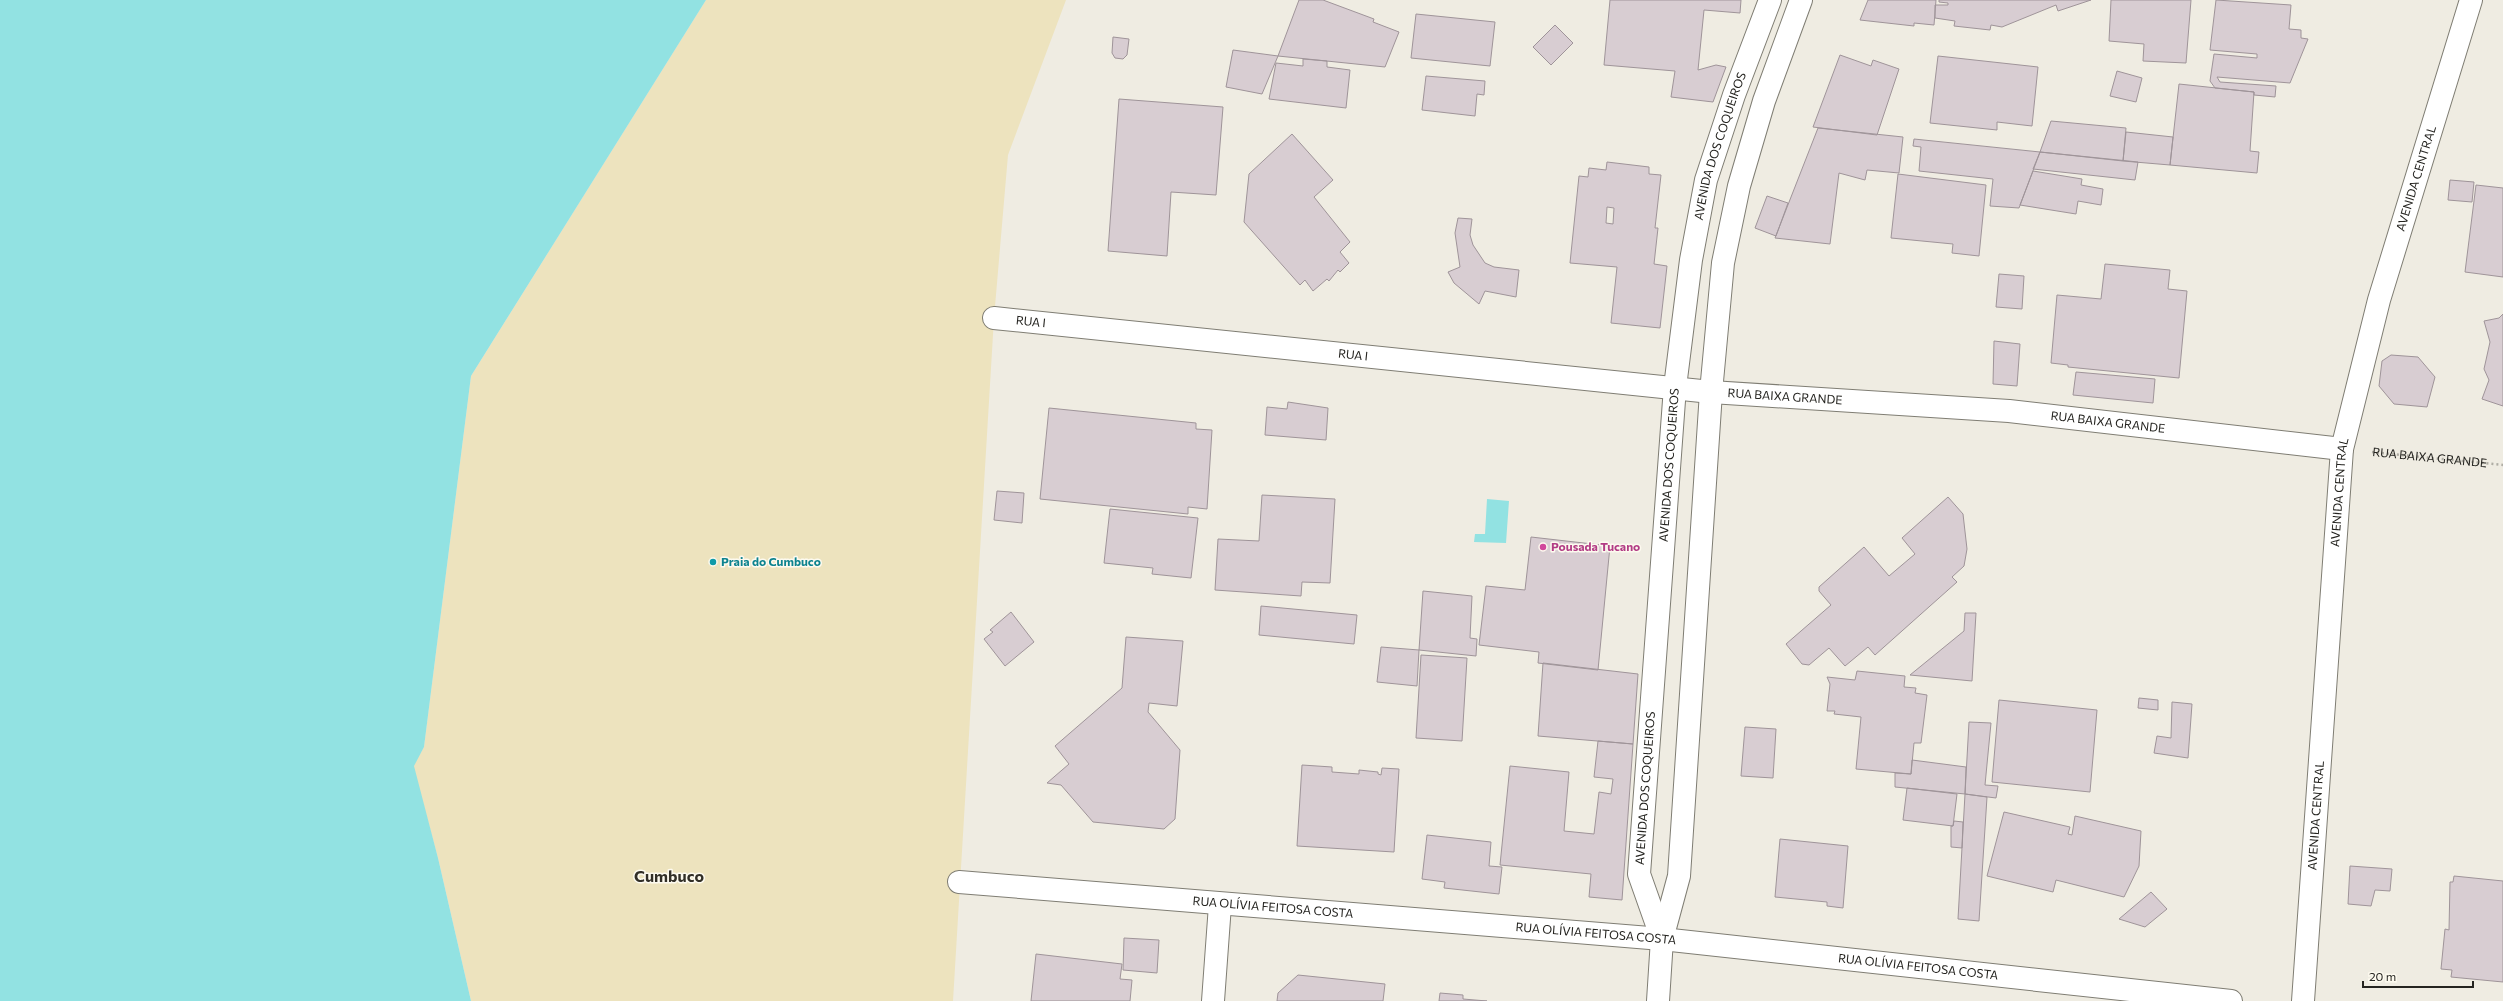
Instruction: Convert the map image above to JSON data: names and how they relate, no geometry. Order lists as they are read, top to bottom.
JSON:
{
  "streets": {
    "street": [
      "AVENIDA DOS COQUEIROS",
      "AVENIDA CENTRAL",
      "RUA I",
      "RUA BAIXA GRANDE",
      "RUA OLÍVIA FEITOSA COSTA"
    ]
  },
  "crossings": [
    ["AVENIDA DOS COQUEIROS", "RUA I"],
    ["AVENIDA DOS COQUEIROS", "RUA BAIXA GRANDE"],
    ["AVENIDA DOS COQUEIROS", "RUA OLÍVIA FEITOSA COSTA"],
    ["AVENIDA CENTRAL", "RUA BAIXA GRANDE"],
    ["RUA I", "RUA BAIXA GRANDE"]
  ],
  "districts": ["Cumbuco"],
  "places": ["Pousada Tucano", "Praia do Cumbuco"],
  "scale_bar": "20 m"
}
